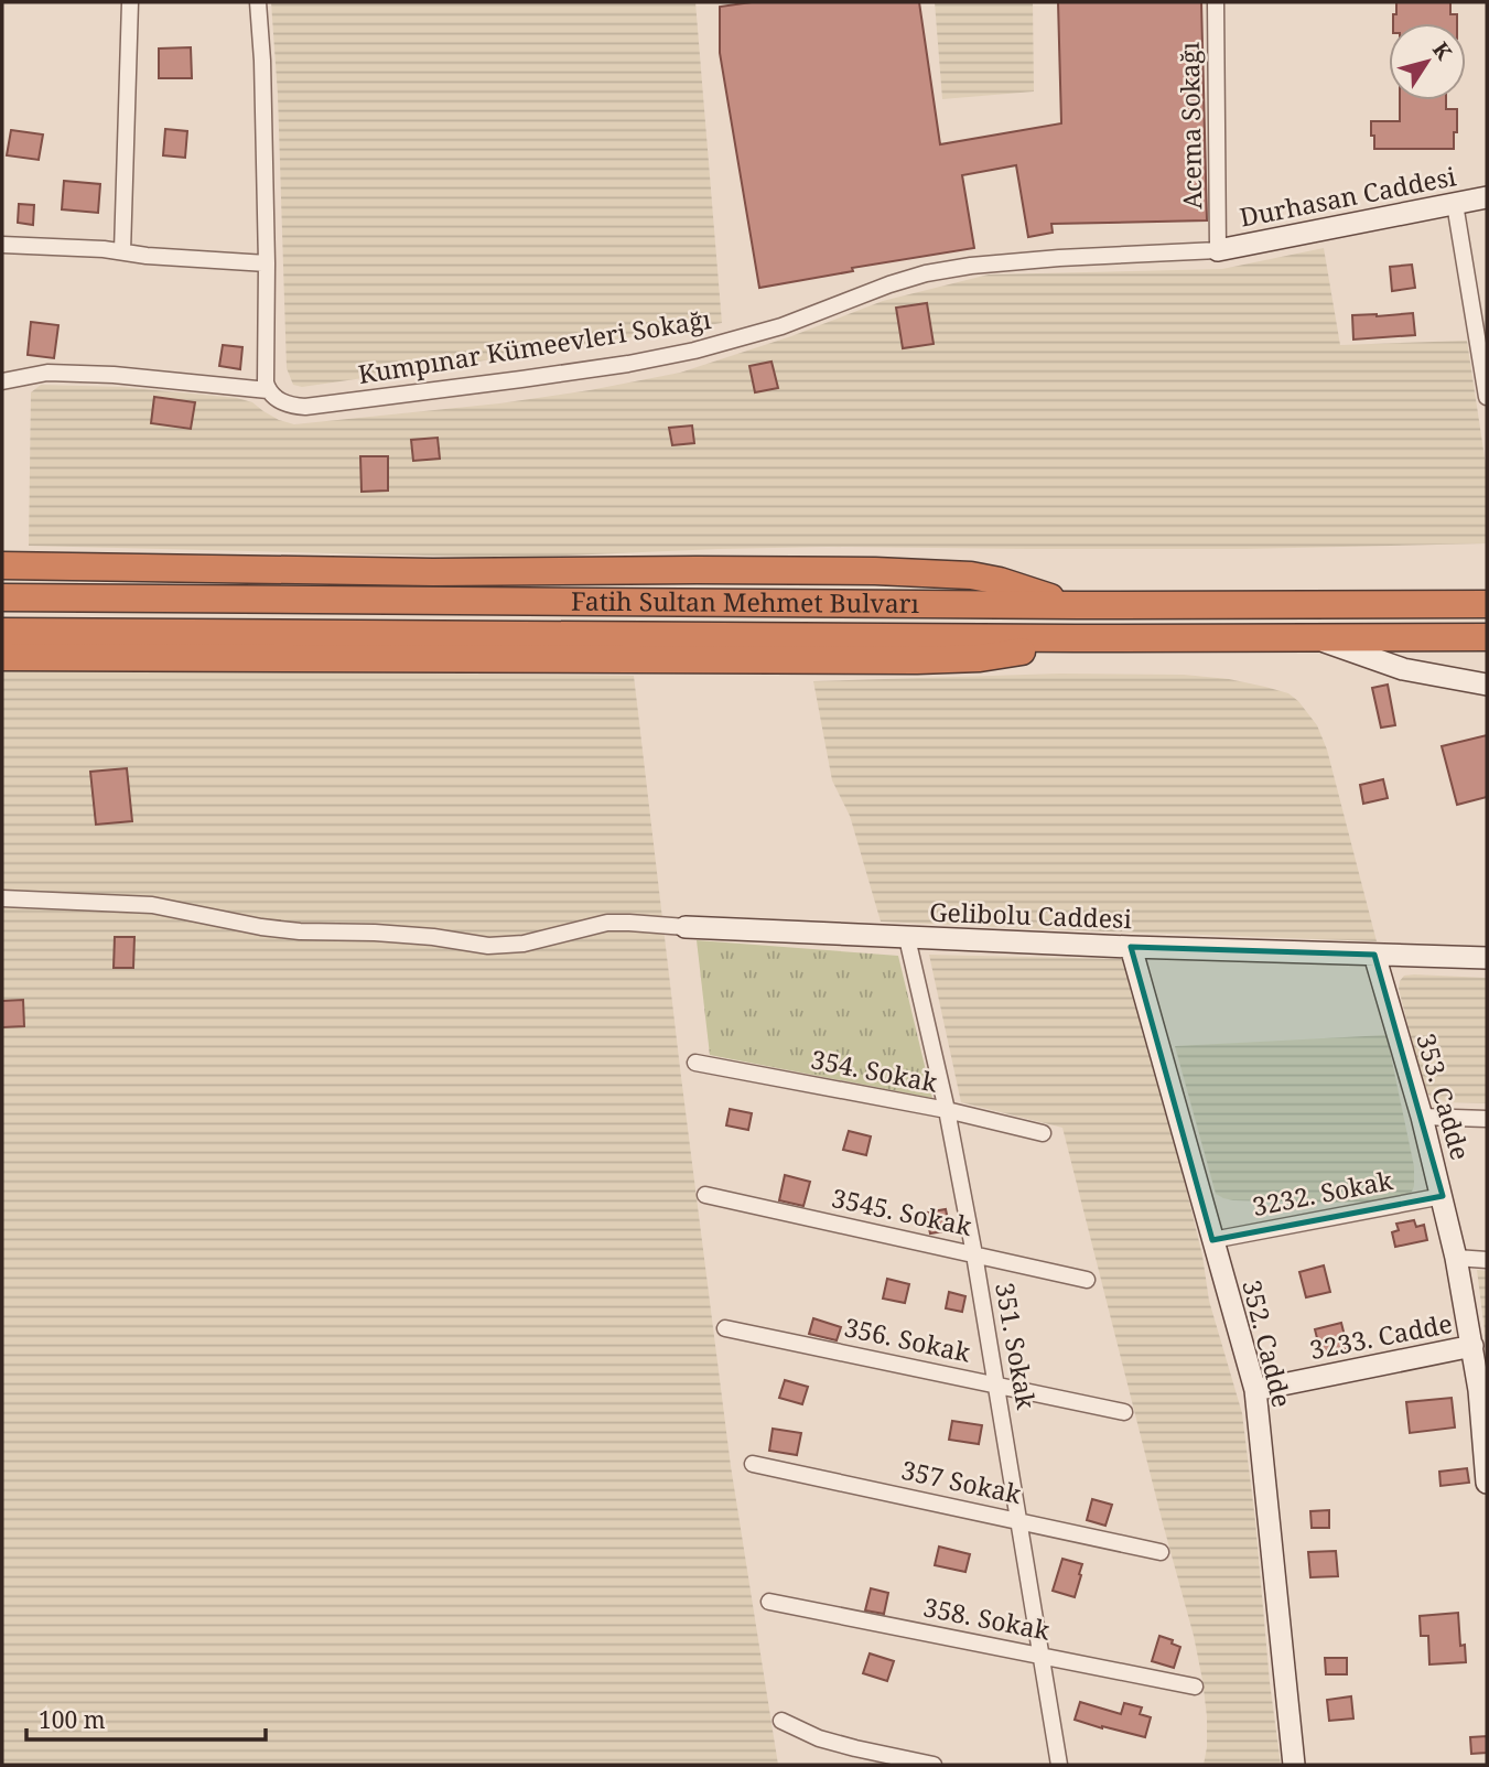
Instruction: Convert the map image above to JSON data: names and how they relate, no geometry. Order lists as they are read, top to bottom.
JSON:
{
  "streets": {
    "highway": ["Fatih Sultan Mehmet Bulvarı"],
    "street": [
      "Acema Sokağı",
      "Durhasan Caddesi",
      "Kumpınar Kümeevleri Sokağı",
      "Gelibolu Caddesi",
      "354. Sokak",
      "353. Cadde",
      "3232. Sokak",
      "3545. Sokak",
      "3233. Cadde",
      "356. Sokak",
      "352. Cadde",
      "351. Sokak",
      "357 Sokak",
      "358. Sokak"
    ]
  },
  "crossings": [
    ["Acema Sokağı", "Durhasan Caddesi"],
    ["Acema Sokağı", "Kumpınar Kümeevleri Sokağı"],
    ["Durhasan Caddesi", "Kumpınar Kümeevleri Sokağı"],
    ["Gelibolu Caddesi", "353. Cadde"],
    ["Gelibolu Caddesi", "352. Cadde"],
    ["Gelibolu Caddesi", "351. Sokak"],
    ["354. Sokak", "351. Sokak"],
    ["353. Cadde", "3232. Sokak"],
    ["353. Cadde", "3233. Cadde"],
    ["3232. Sokak", "352. Cadde"],
    ["3545. Sokak", "351. Sokak"],
    ["3233. Cadde", "352. Cadde"],
    ["356. Sokak", "351. Sokak"],
    ["351. Sokak", "357 Sokak"],
    ["351. Sokak", "358. Sokak"]
  ],
  "scale_bar": "100 m",
  "north": "top right"
}
